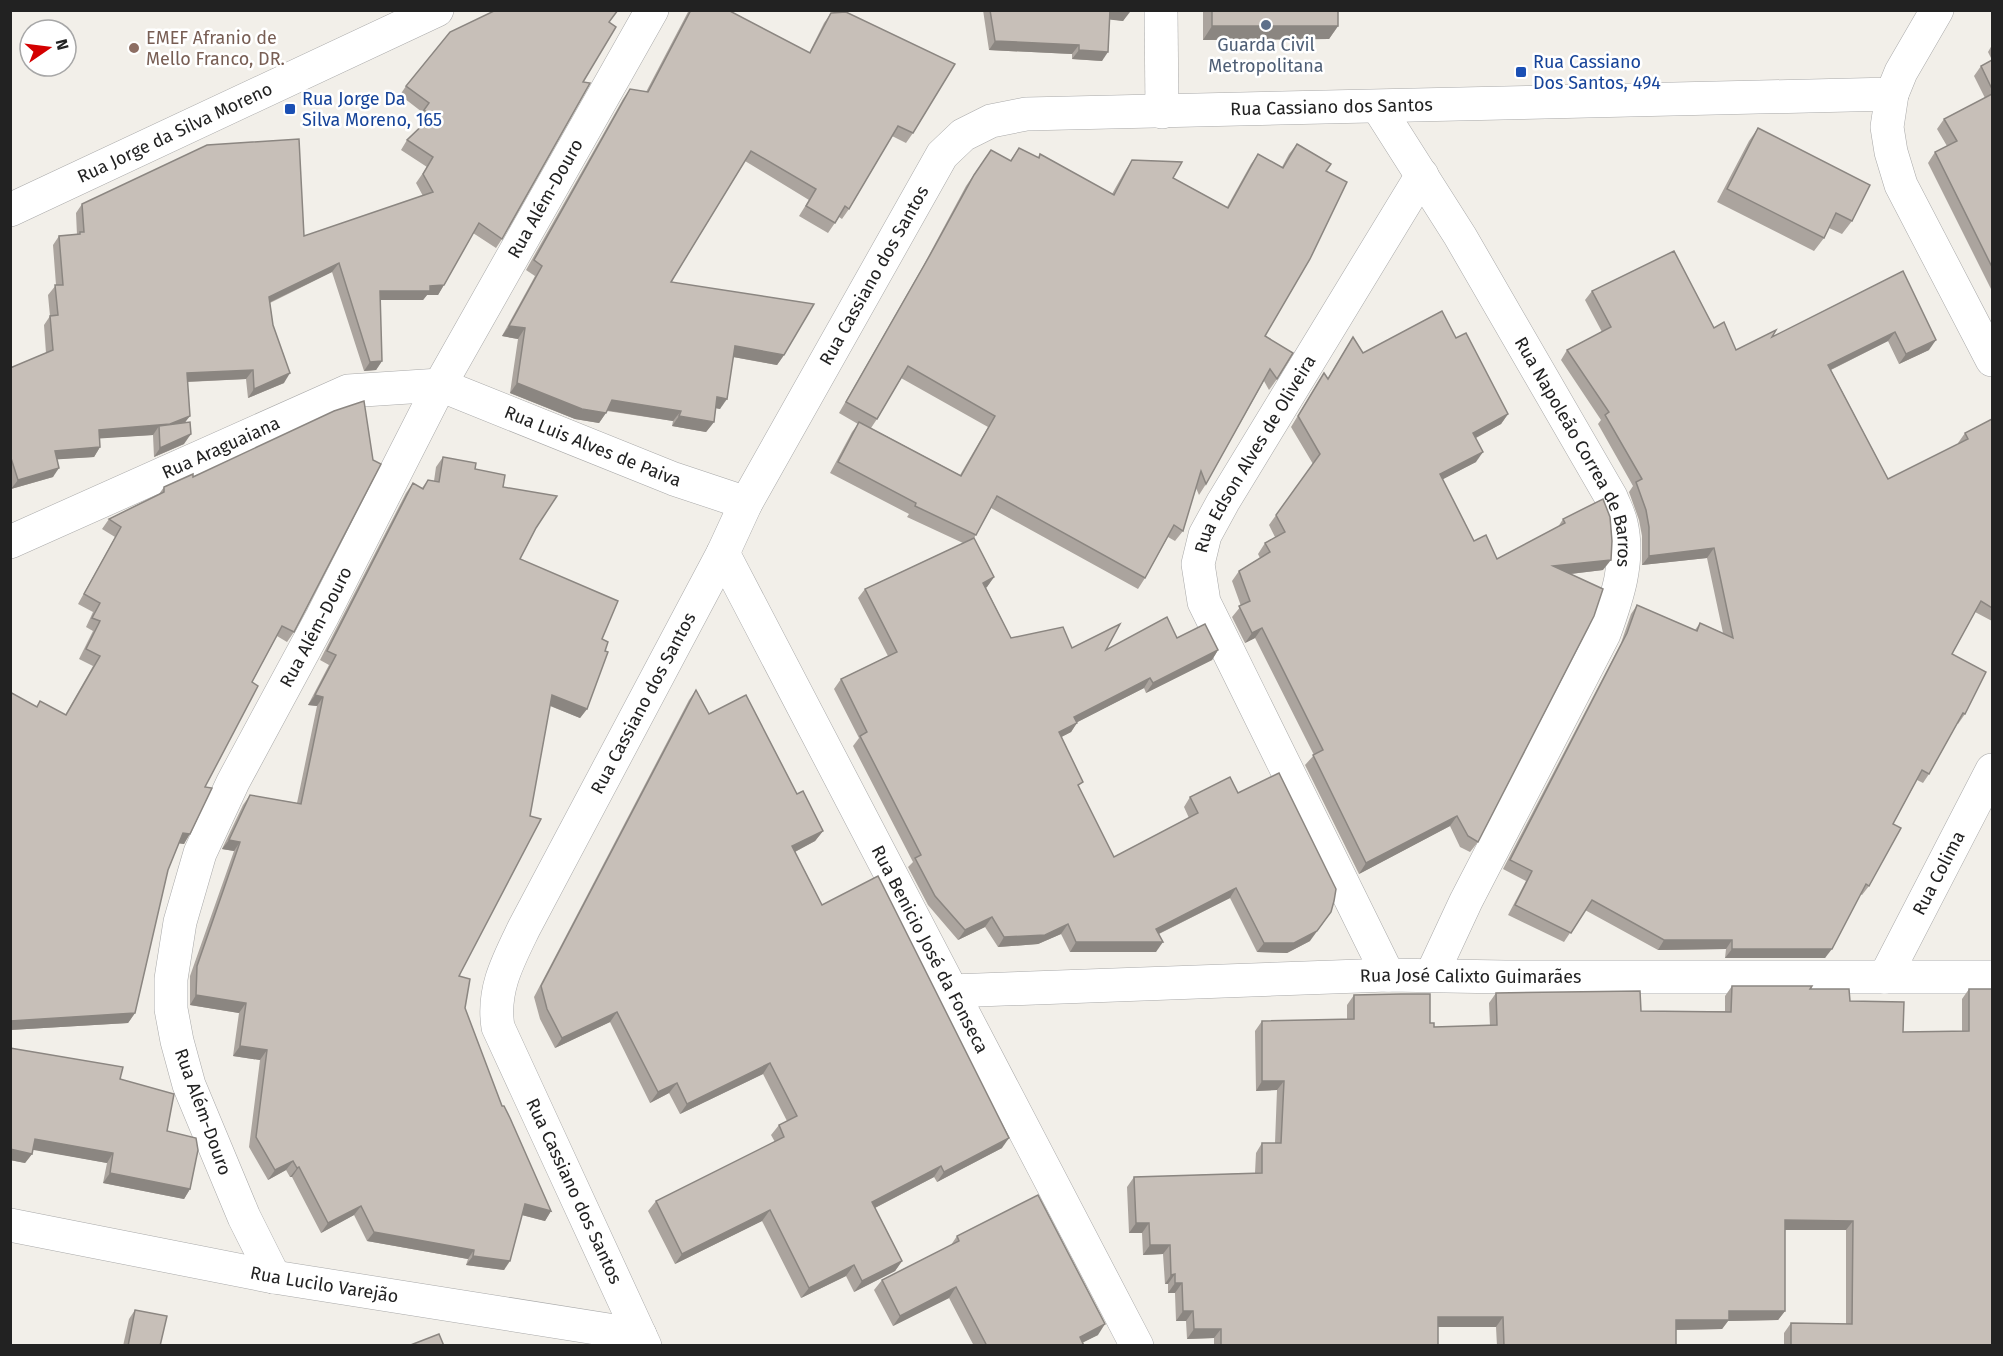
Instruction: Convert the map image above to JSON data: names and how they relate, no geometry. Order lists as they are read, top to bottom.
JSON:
{
  "streets": {
    "street": [
      "Rua Cassiano dos Santos",
      "Rua Jorge da Silva Moreno",
      "Rua Além-Douro",
      "Rua Luis Alves de Paiva",
      "Rua Araguaiana",
      "Rua Napoleão Correa de Barros",
      "Rua Edson Alves de Oliveira",
      "Rua Colima",
      "Rua Benicio José da Fonseca",
      "Rua José Calixto Guimarães",
      "Rua Lucilo Varejão"
    ]
  },
  "crossings": [
    ["Rua Cassiano dos Santos", "Rua Luis Alves de Paiva"],
    ["Rua Cassiano dos Santos", "Rua Napoleão Correa de Barros"],
    ["Rua Cassiano dos Santos", "Rua Benicio José da Fonseca"],
    ["Rua Cassiano dos Santos", "Rua Lucilo Varejão"],
    ["Rua Além-Douro", "Rua Luis Alves de Paiva"],
    ["Rua Além-Douro", "Rua Araguaiana"],
    ["Rua Além-Douro", "Rua Lucilo Varejão"],
    ["Rua Luis Alves de Paiva", "Rua Araguaiana"],
    ["Rua Napoleão Correa de Barros", "Rua Edson Alves de Oliveira"],
    ["Rua Napoleão Correa de Barros", "Rua José Calixto Guimarães"],
    ["Rua Edson Alves de Oliveira", "Rua José Calixto Guimarães"],
    ["Rua Colima", "Rua José Calixto Guimarães"],
    ["Rua Benicio José da Fonseca", "Rua José Calixto Guimarães"]
  ],
  "places": {
    "other": ["Guarda Civil Metropolitana", "EMEF Afranio de Mello Franco, DR."],
    "transit": ["Rua Cassiano Dos Santos, 494", "Rua Jorge Da Silva Moreno, 165"]
  },
  "north": "right"
}
